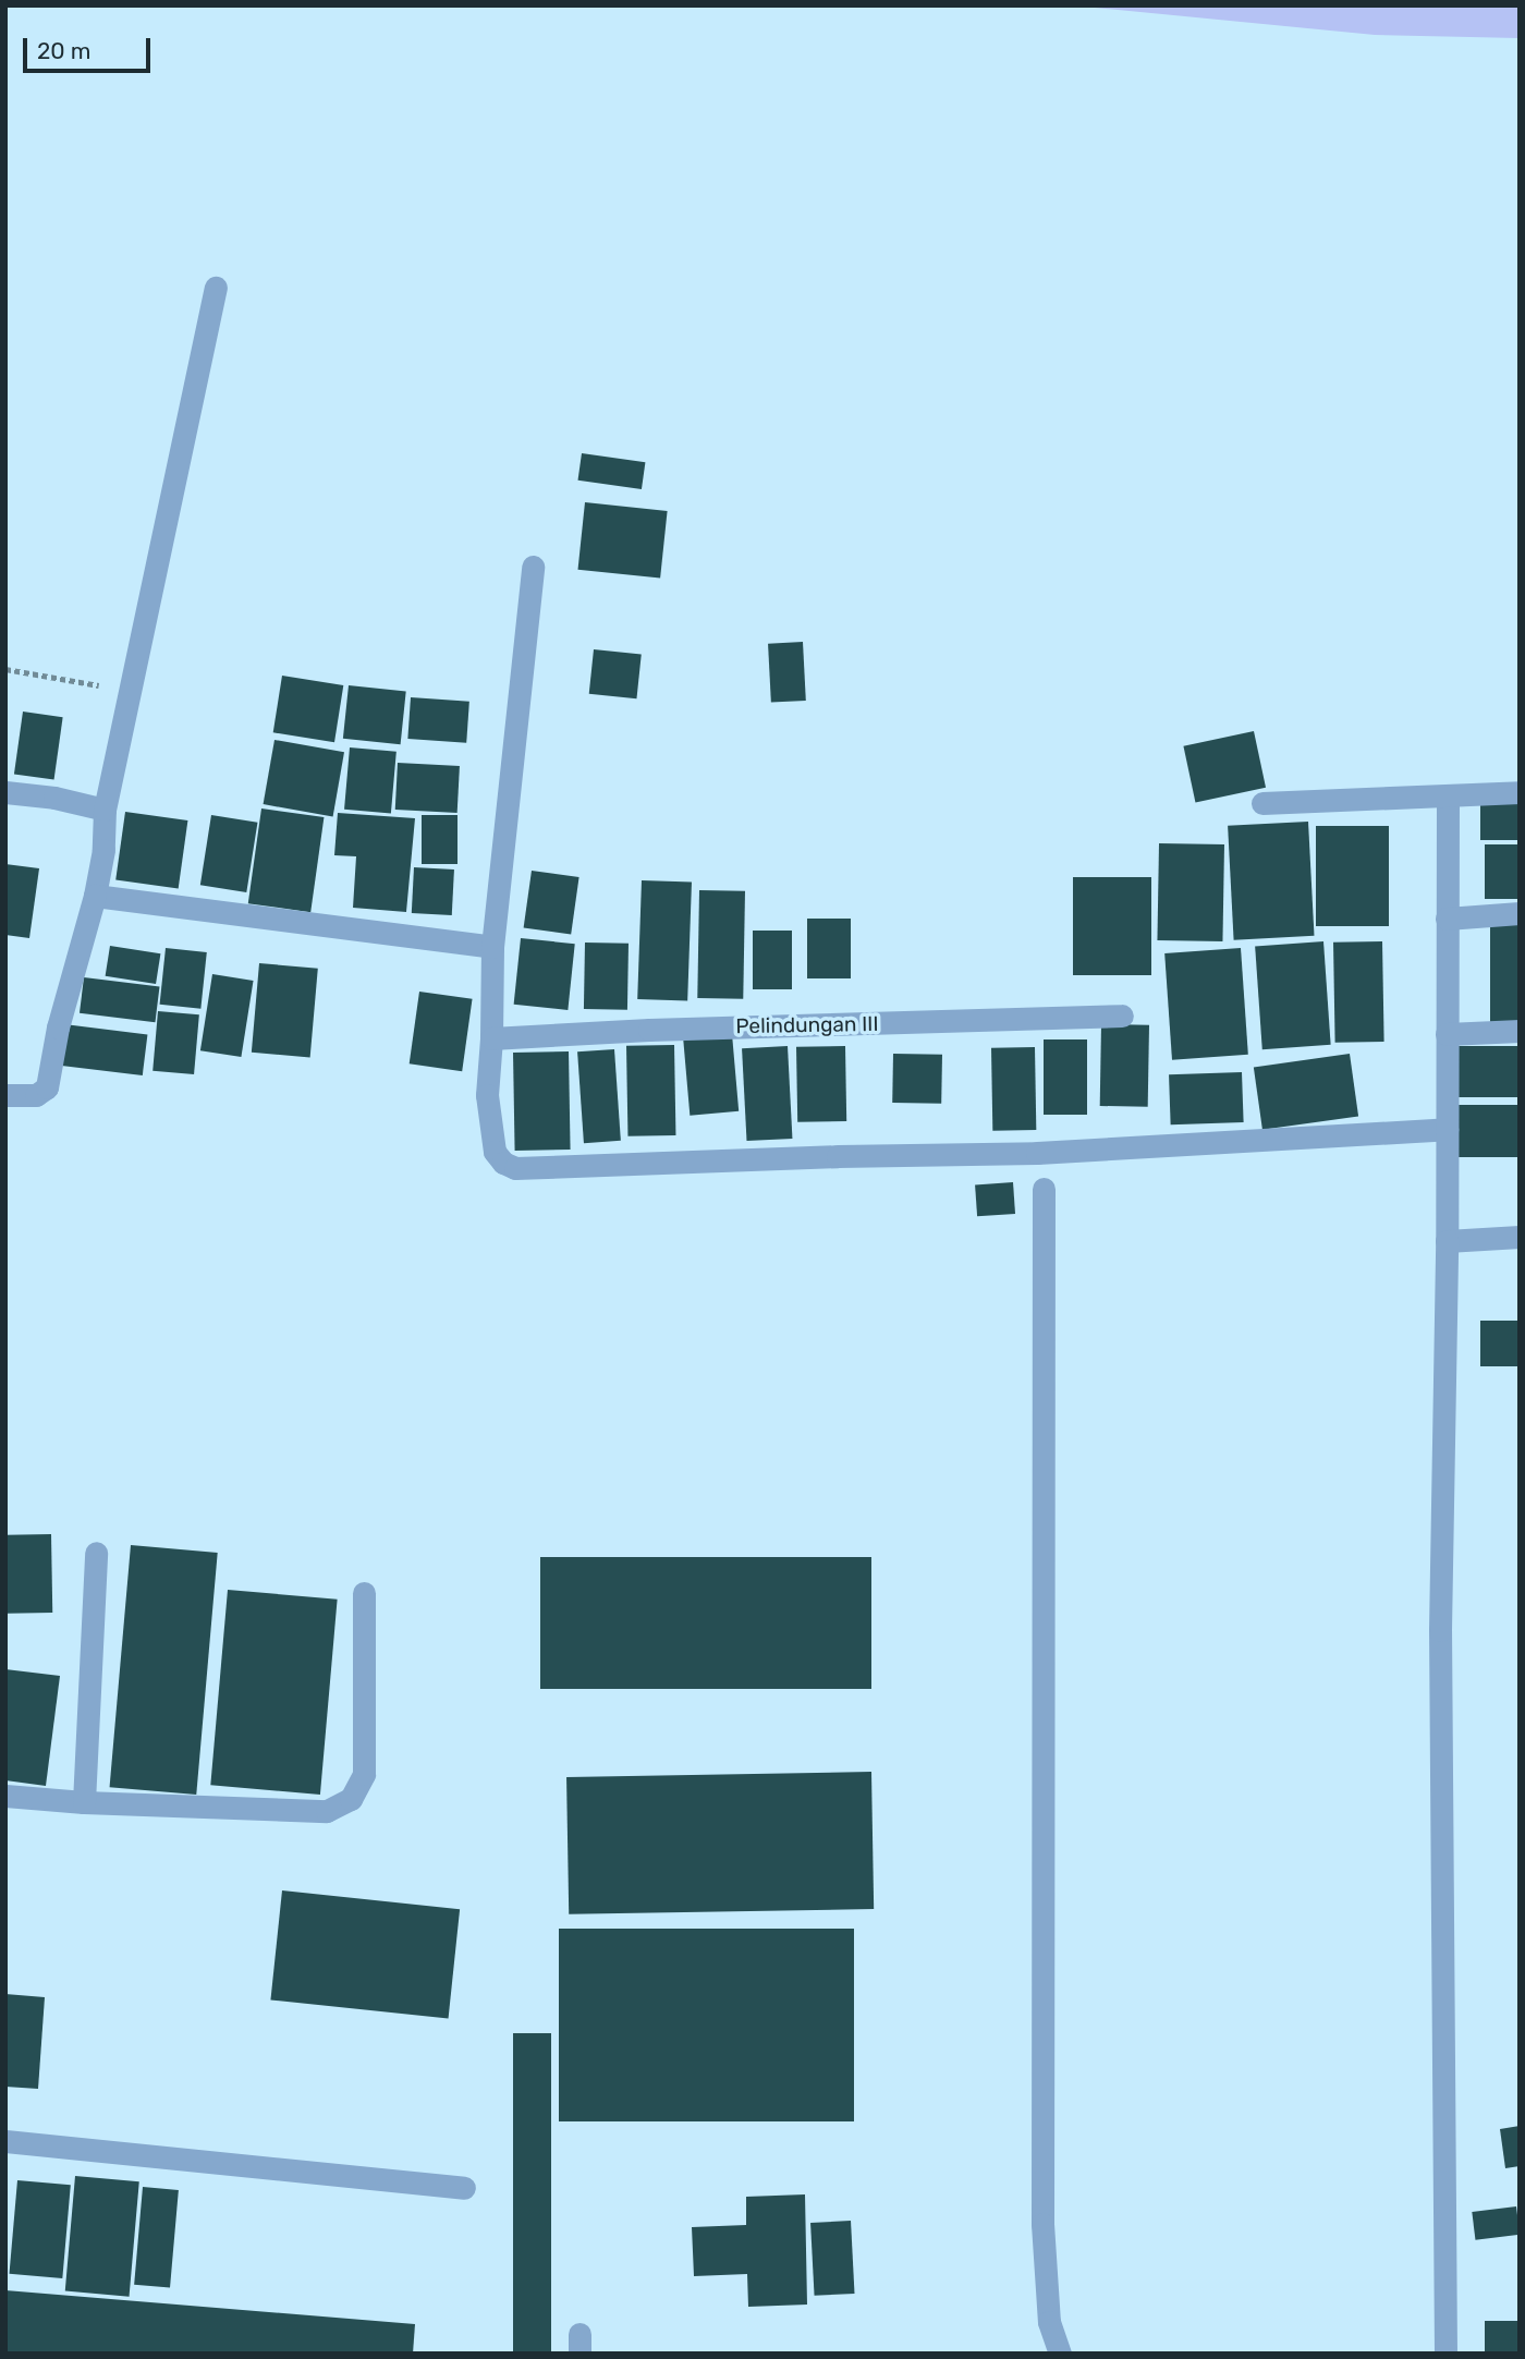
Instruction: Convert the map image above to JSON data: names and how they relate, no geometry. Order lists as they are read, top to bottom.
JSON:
{
  "streets": {
    "street": ["Pelindungan III"]
  },
  "scale_bar": "20 m"
}
